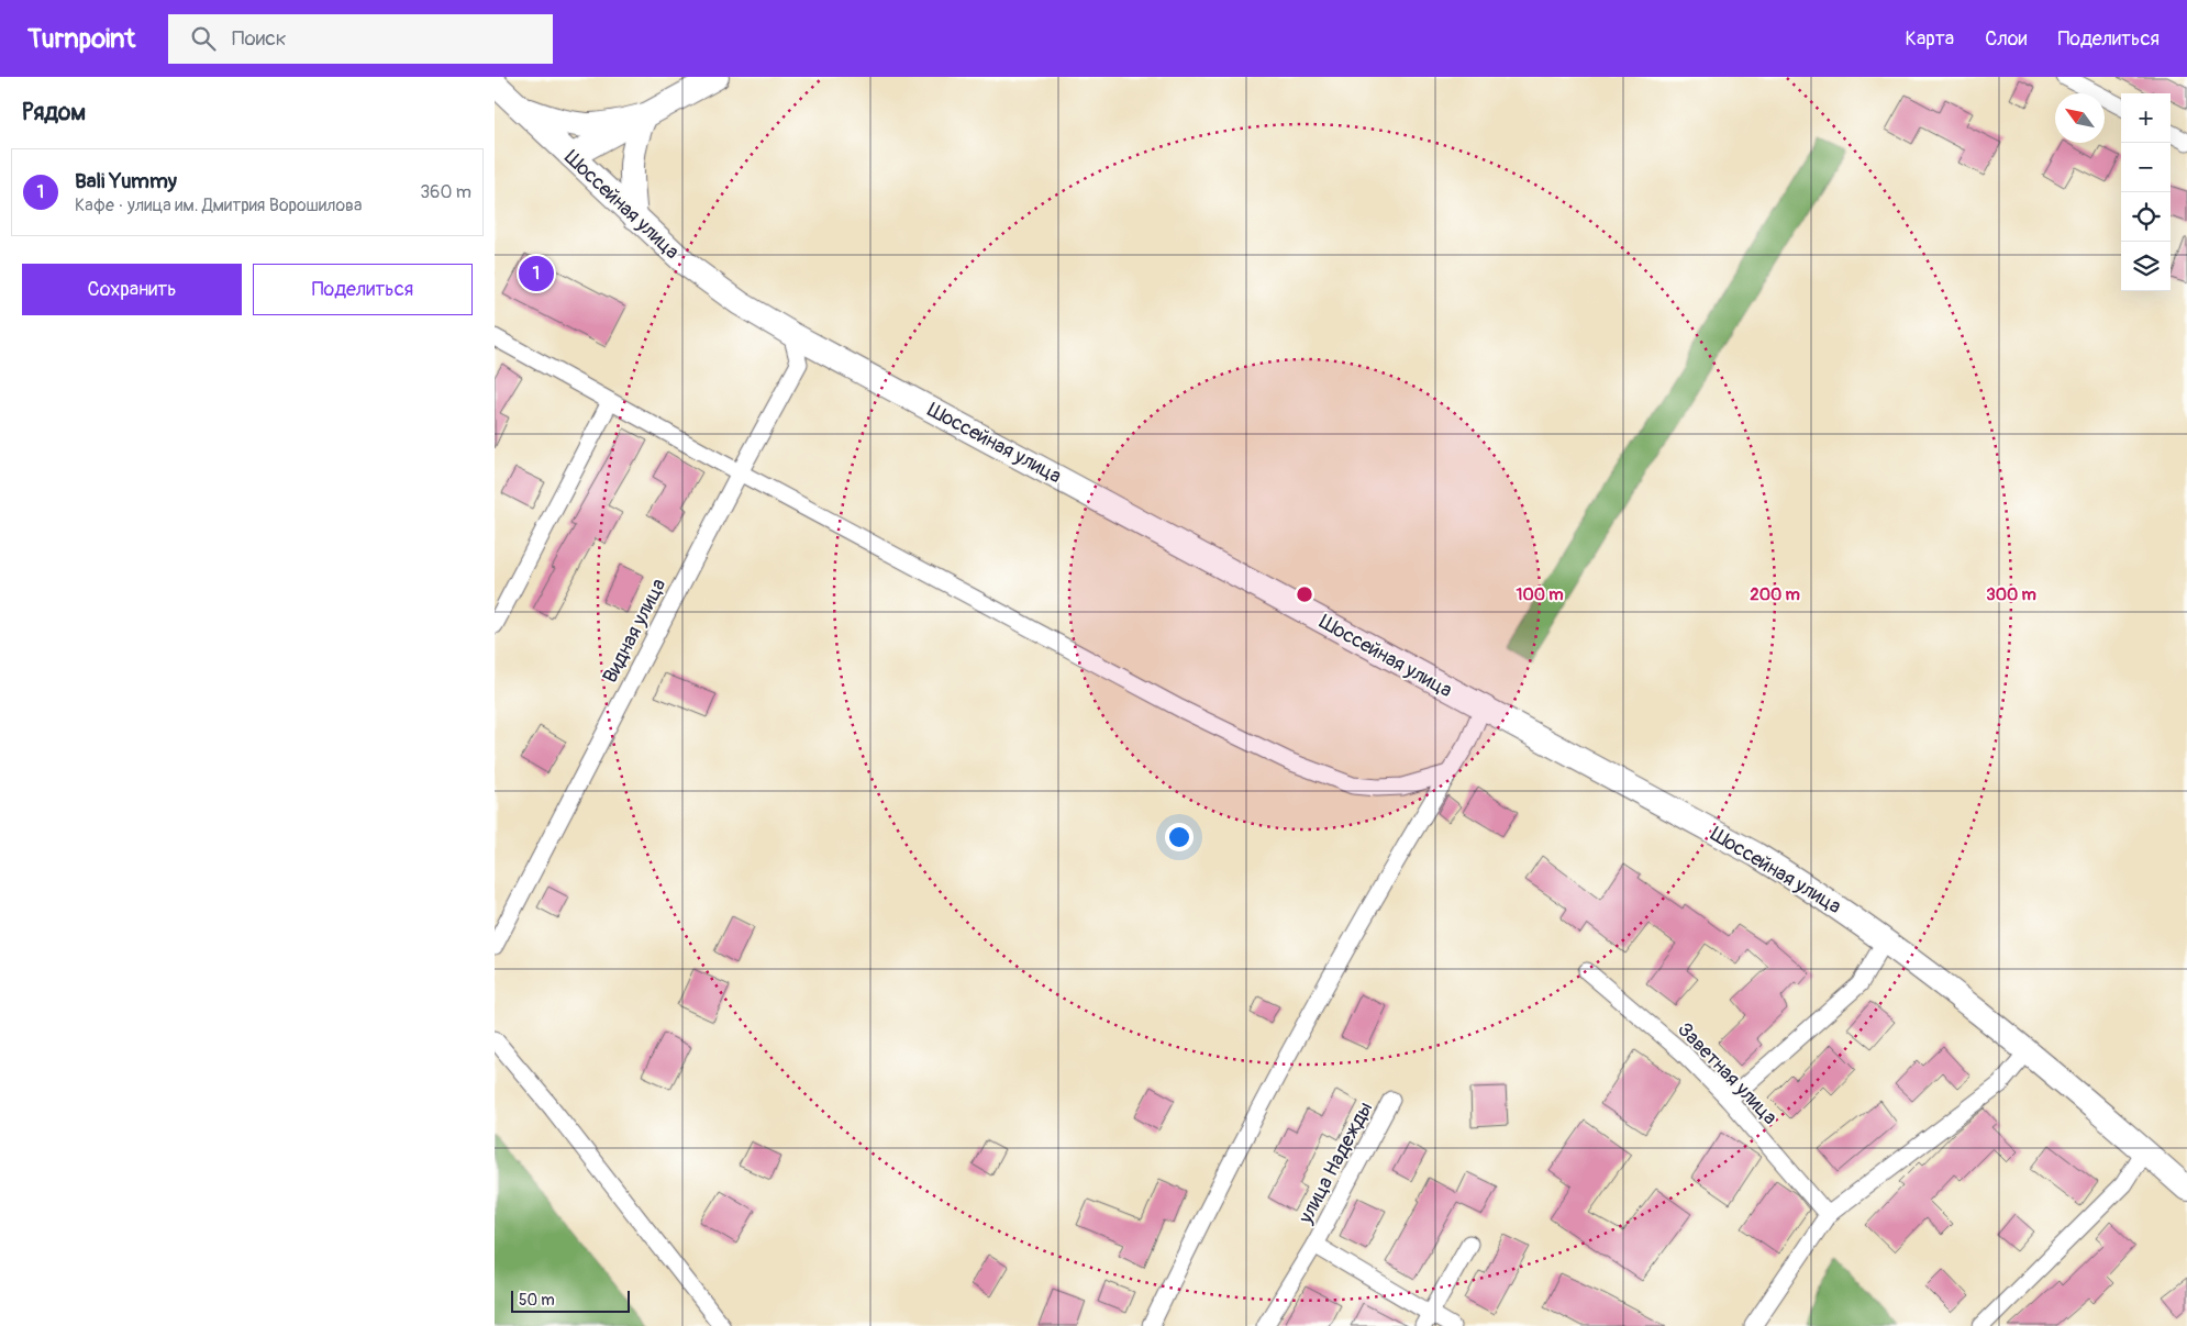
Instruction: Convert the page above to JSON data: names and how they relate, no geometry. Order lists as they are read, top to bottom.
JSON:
{
  "streets": {
    "street": [
      "Шоссейная улица",
      "Видная улица",
      "Заветная улица",
      "улица Надежды"
    ]
  },
  "crossings": [
    ["Шоссейная улица", "Видная улица"]
  ],
  "scale_bar": "50 m",
  "north": "top left",
  "page": {
    "header": "Turnpoint",
    "search": "Поиск",
    "nav": ["Карта", "Слои", "Поделиться"],
    "heading": "Рядом",
    "map_buttons": ["+", "−"],
    "list": [
      {
        "mark": "1",
        "name": "Bali Yummy",
        "note": "Кафе · улица им. Дмитрия Ворошилова",
        "value": "360 m"
      }
    ],
    "buttons": ["Сохранить", "Поделиться"],
    "pins": "1",
    "scale": "50 m"
  },
  "rings": ["100 m", "200 m", "300 m"]
}
